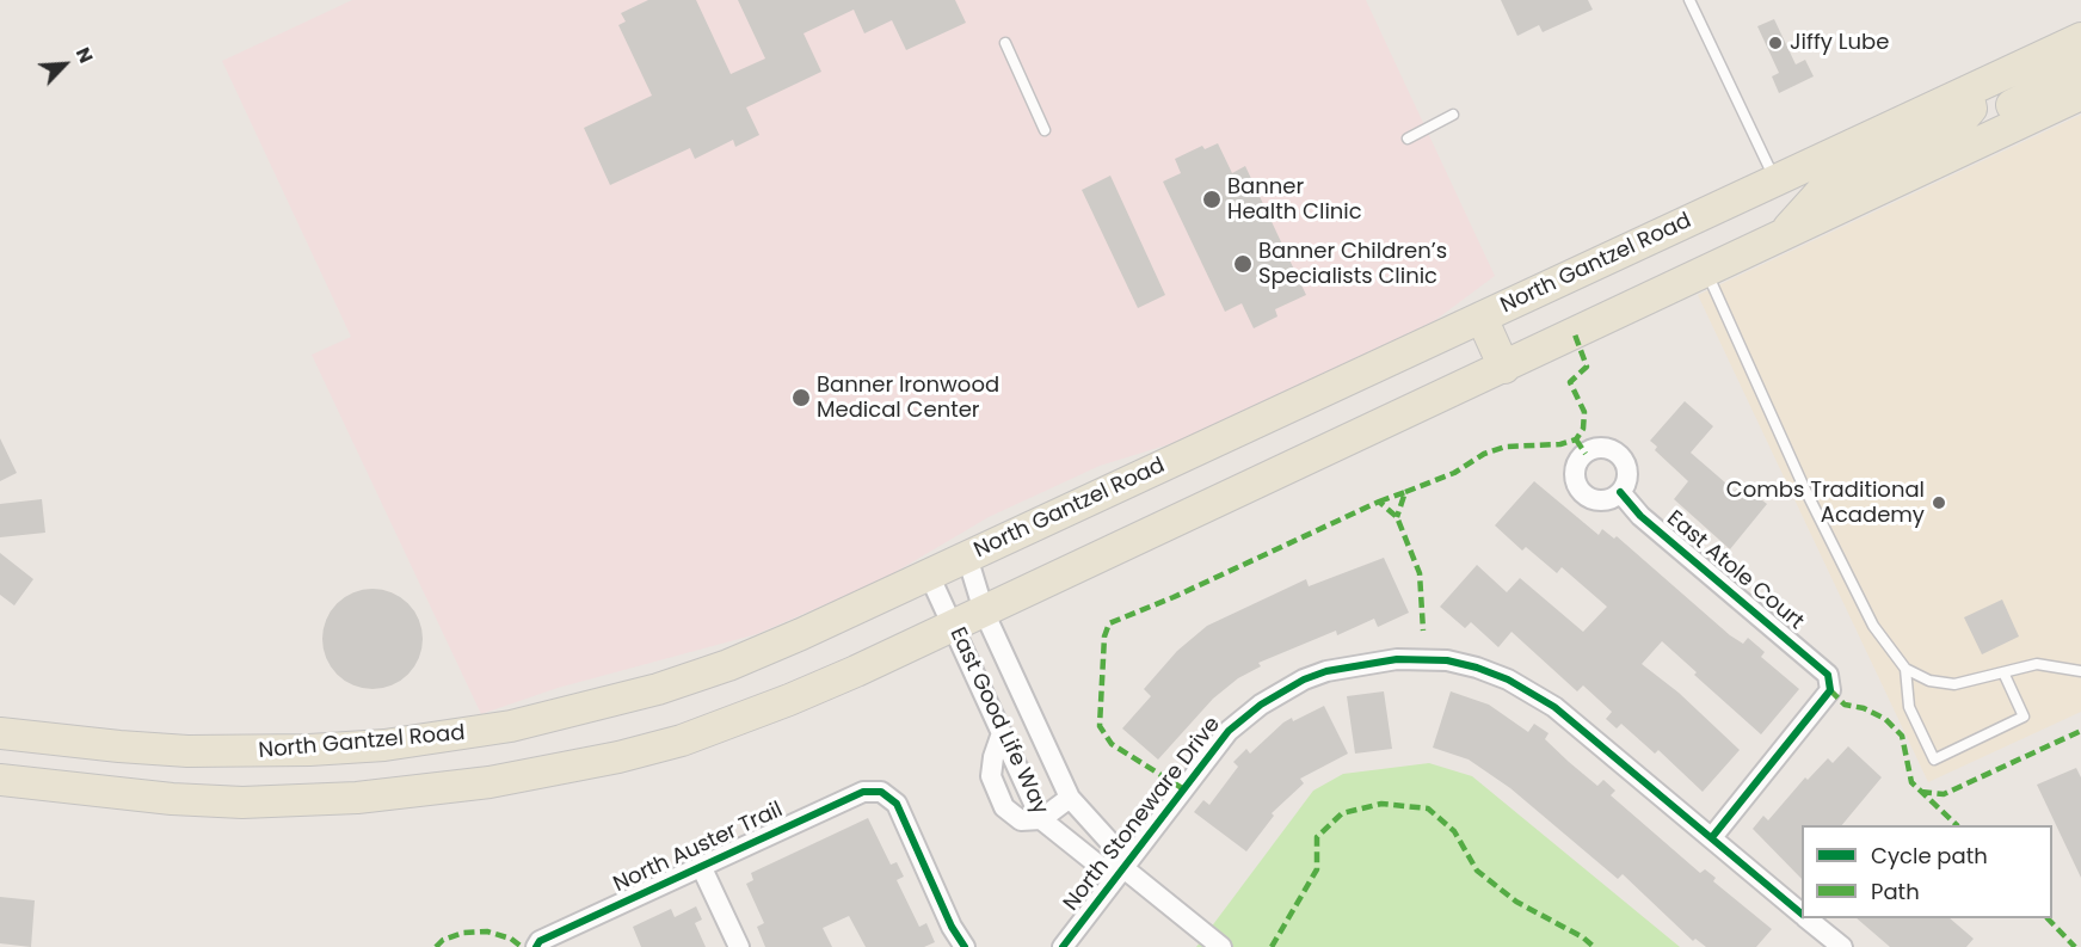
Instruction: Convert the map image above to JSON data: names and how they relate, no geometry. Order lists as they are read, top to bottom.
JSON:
{
  "streets": {
    "main road": ["North Gantzel Road"],
    "street": [
      "East Atole Court",
      "East Good Life Way",
      "North Stoneware Drive",
      "North Auster Trail"
    ]
  },
  "crossings": [
    ["North Gantzel Road", "East Good Life Way"],
    ["East Atole Court", "North Stoneware Drive"],
    ["East Good Life Way", "North Stoneware Drive"]
  ],
  "places": [
    "Jiffy Lube",
    "Banner Health Clinic",
    "Banner Children’s Specialists Clinic",
    "Banner Ironwood Medical Center",
    "Combs Traditional Academy"
  ],
  "legend": ["Cycle path", "Path"],
  "north": "top right"
}
